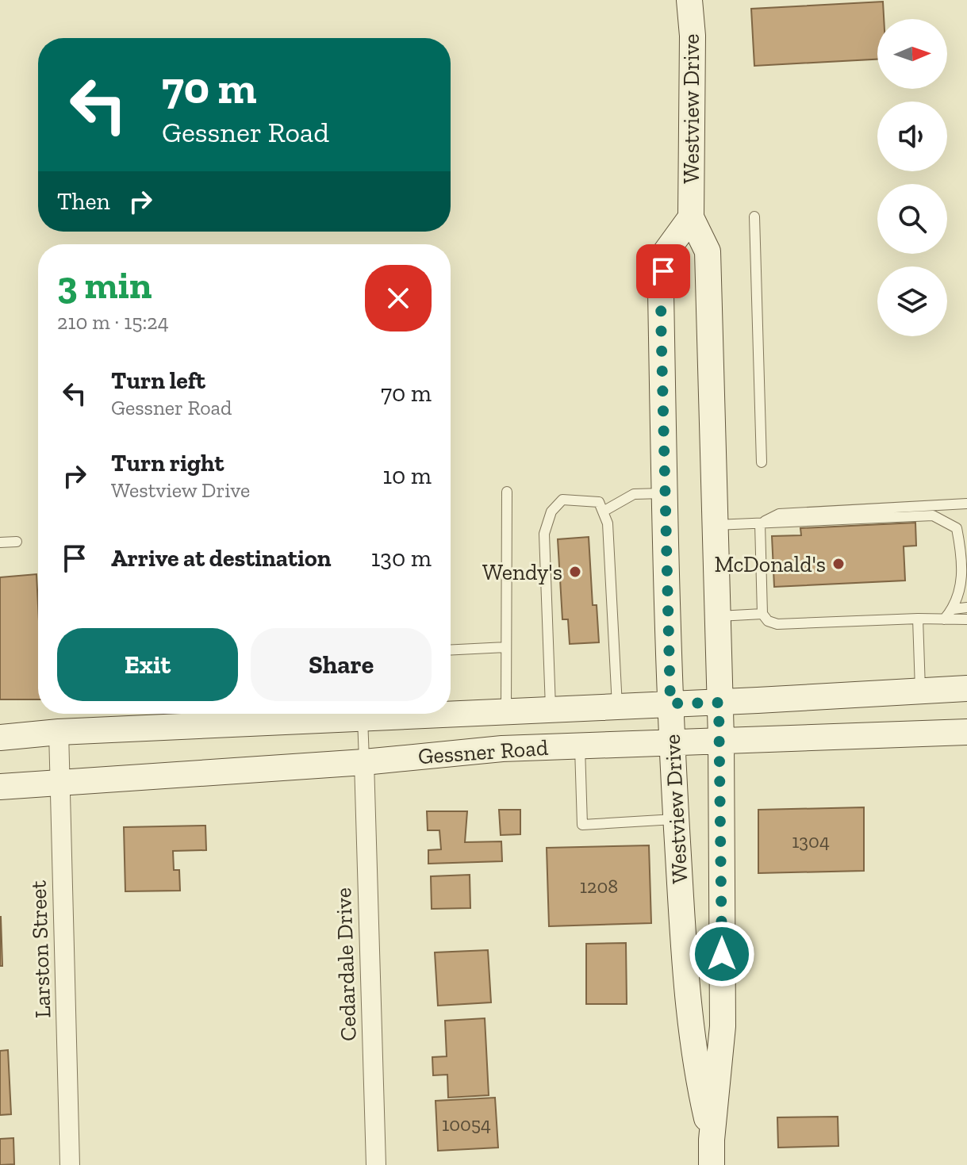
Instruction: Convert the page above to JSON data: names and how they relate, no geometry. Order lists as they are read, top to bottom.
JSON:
{
  "streets": {
    "main road": ["Westview Drive", "Gessner Road"],
    "street": ["Larston Street", "Cedardale Drive"]
  },
  "crossings": [
    ["Westview Drive", "Gessner Road"],
    ["Gessner Road", "Larston Street"],
    ["Gessner Road", "Cedardale Drive"]
  ],
  "places": ["McDonald's", "Wendy's"],
  "house_numbers": ["1304", "1208", "10054"],
  "north": "right",
  "page": {
    "turn": ["70 m", "Gessner Road"],
    "then": "Then",
    "heading": ["3 min", "210 m · 15:24"],
    "list": [
      {
        "name": "Turn left",
        "note": "Gessner Road",
        "value": "70 m"
      },
      {
        "name": "Turn right",
        "note": "Westview Drive",
        "value": "10 m"
      },
      {
        "name": "Arrive at destination",
        "value": "130 m"
      }
    ],
    "buttons": ["Exit", "Share"]
  }
}
